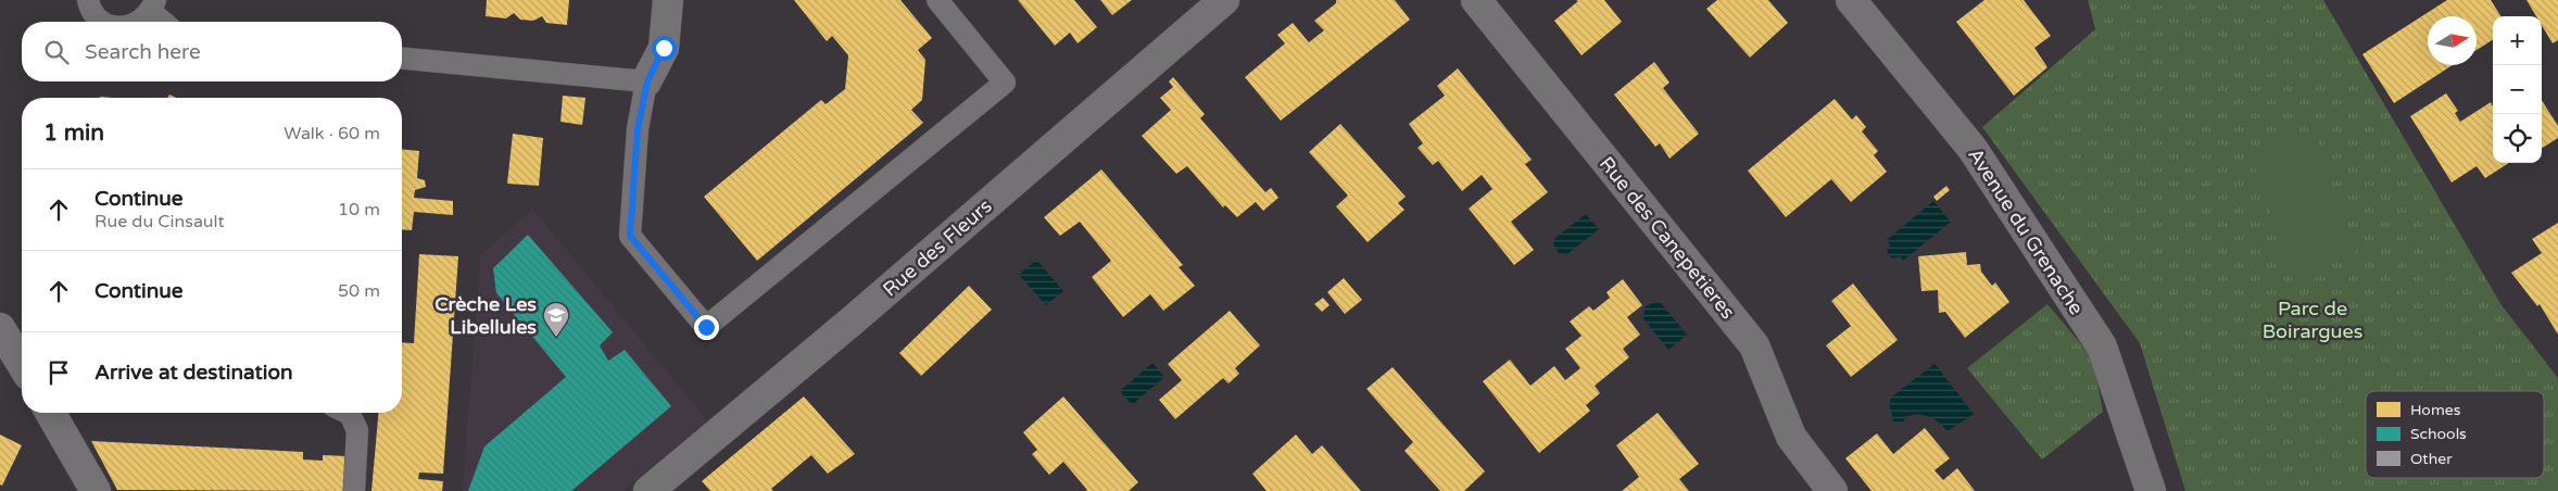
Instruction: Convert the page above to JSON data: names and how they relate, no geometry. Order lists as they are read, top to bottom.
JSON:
{
  "streets": {
    "street": ["Avenue du Grenache", "Rue des Canepetieres", "Rue des Fleurs"]
  },
  "parks": ["Parc de Boirargues"],
  "places": {
    "school or university": ["Crèche Les Libellules"]
  },
  "legend": ["Homes", "Schools", "Other"],
  "north": "right",
  "page": {
    "map_buttons": ["+", "−"],
    "search": "Search here",
    "heading": ["1 min", "Walk · 60 m"],
    "list": [
      ["Continue", "Rue du Cinsault", "10 m"],
      ["Continue", "50 m"],
      "Arrive at destination"
    ]
  }
}
